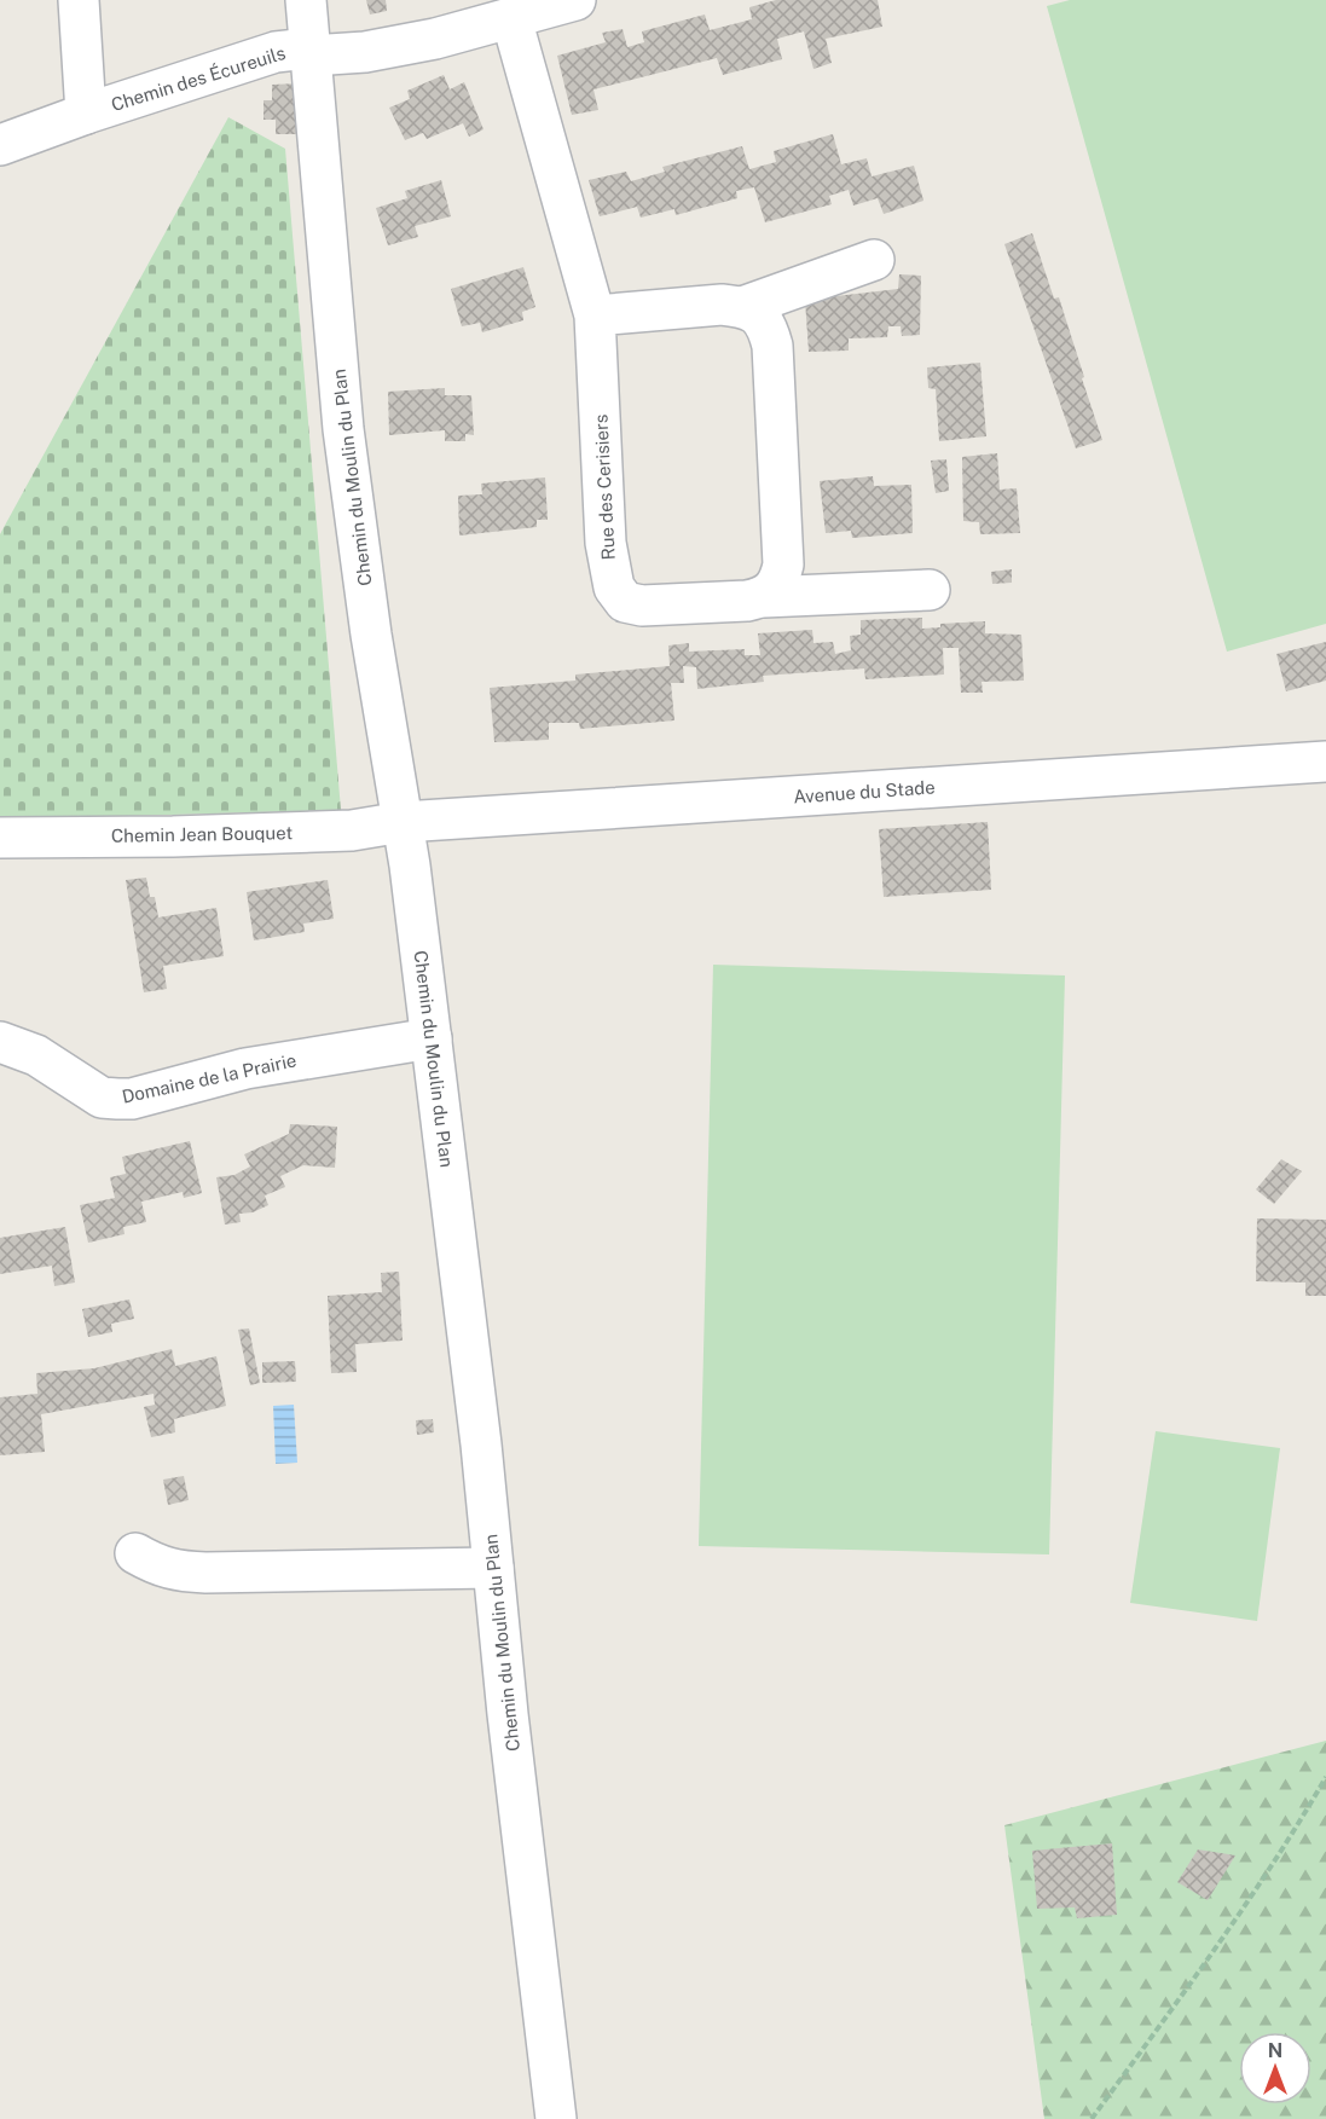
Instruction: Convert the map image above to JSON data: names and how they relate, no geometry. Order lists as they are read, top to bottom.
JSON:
{
  "streets": {
    "street": [
      "Chemin des Écureuils",
      "Chemin du Moulin du Plan",
      "Rue des Cerisiers",
      "Avenue du Stade",
      "Chemin Jean Bouquet",
      "Domaine de la Prairie"
    ]
  },
  "crossings": [
    ["Chemin des Écureuils", "Chemin du Moulin du Plan"],
    ["Chemin des Écureuils", "Rue des Cerisiers"],
    ["Chemin du Moulin du Plan", "Avenue du Stade"],
    ["Chemin du Moulin du Plan", "Chemin Jean Bouquet"],
    ["Chemin du Moulin du Plan", "Domaine de la Prairie"],
    ["Avenue du Stade", "Chemin Jean Bouquet"]
  ],
  "north": "top"
}
